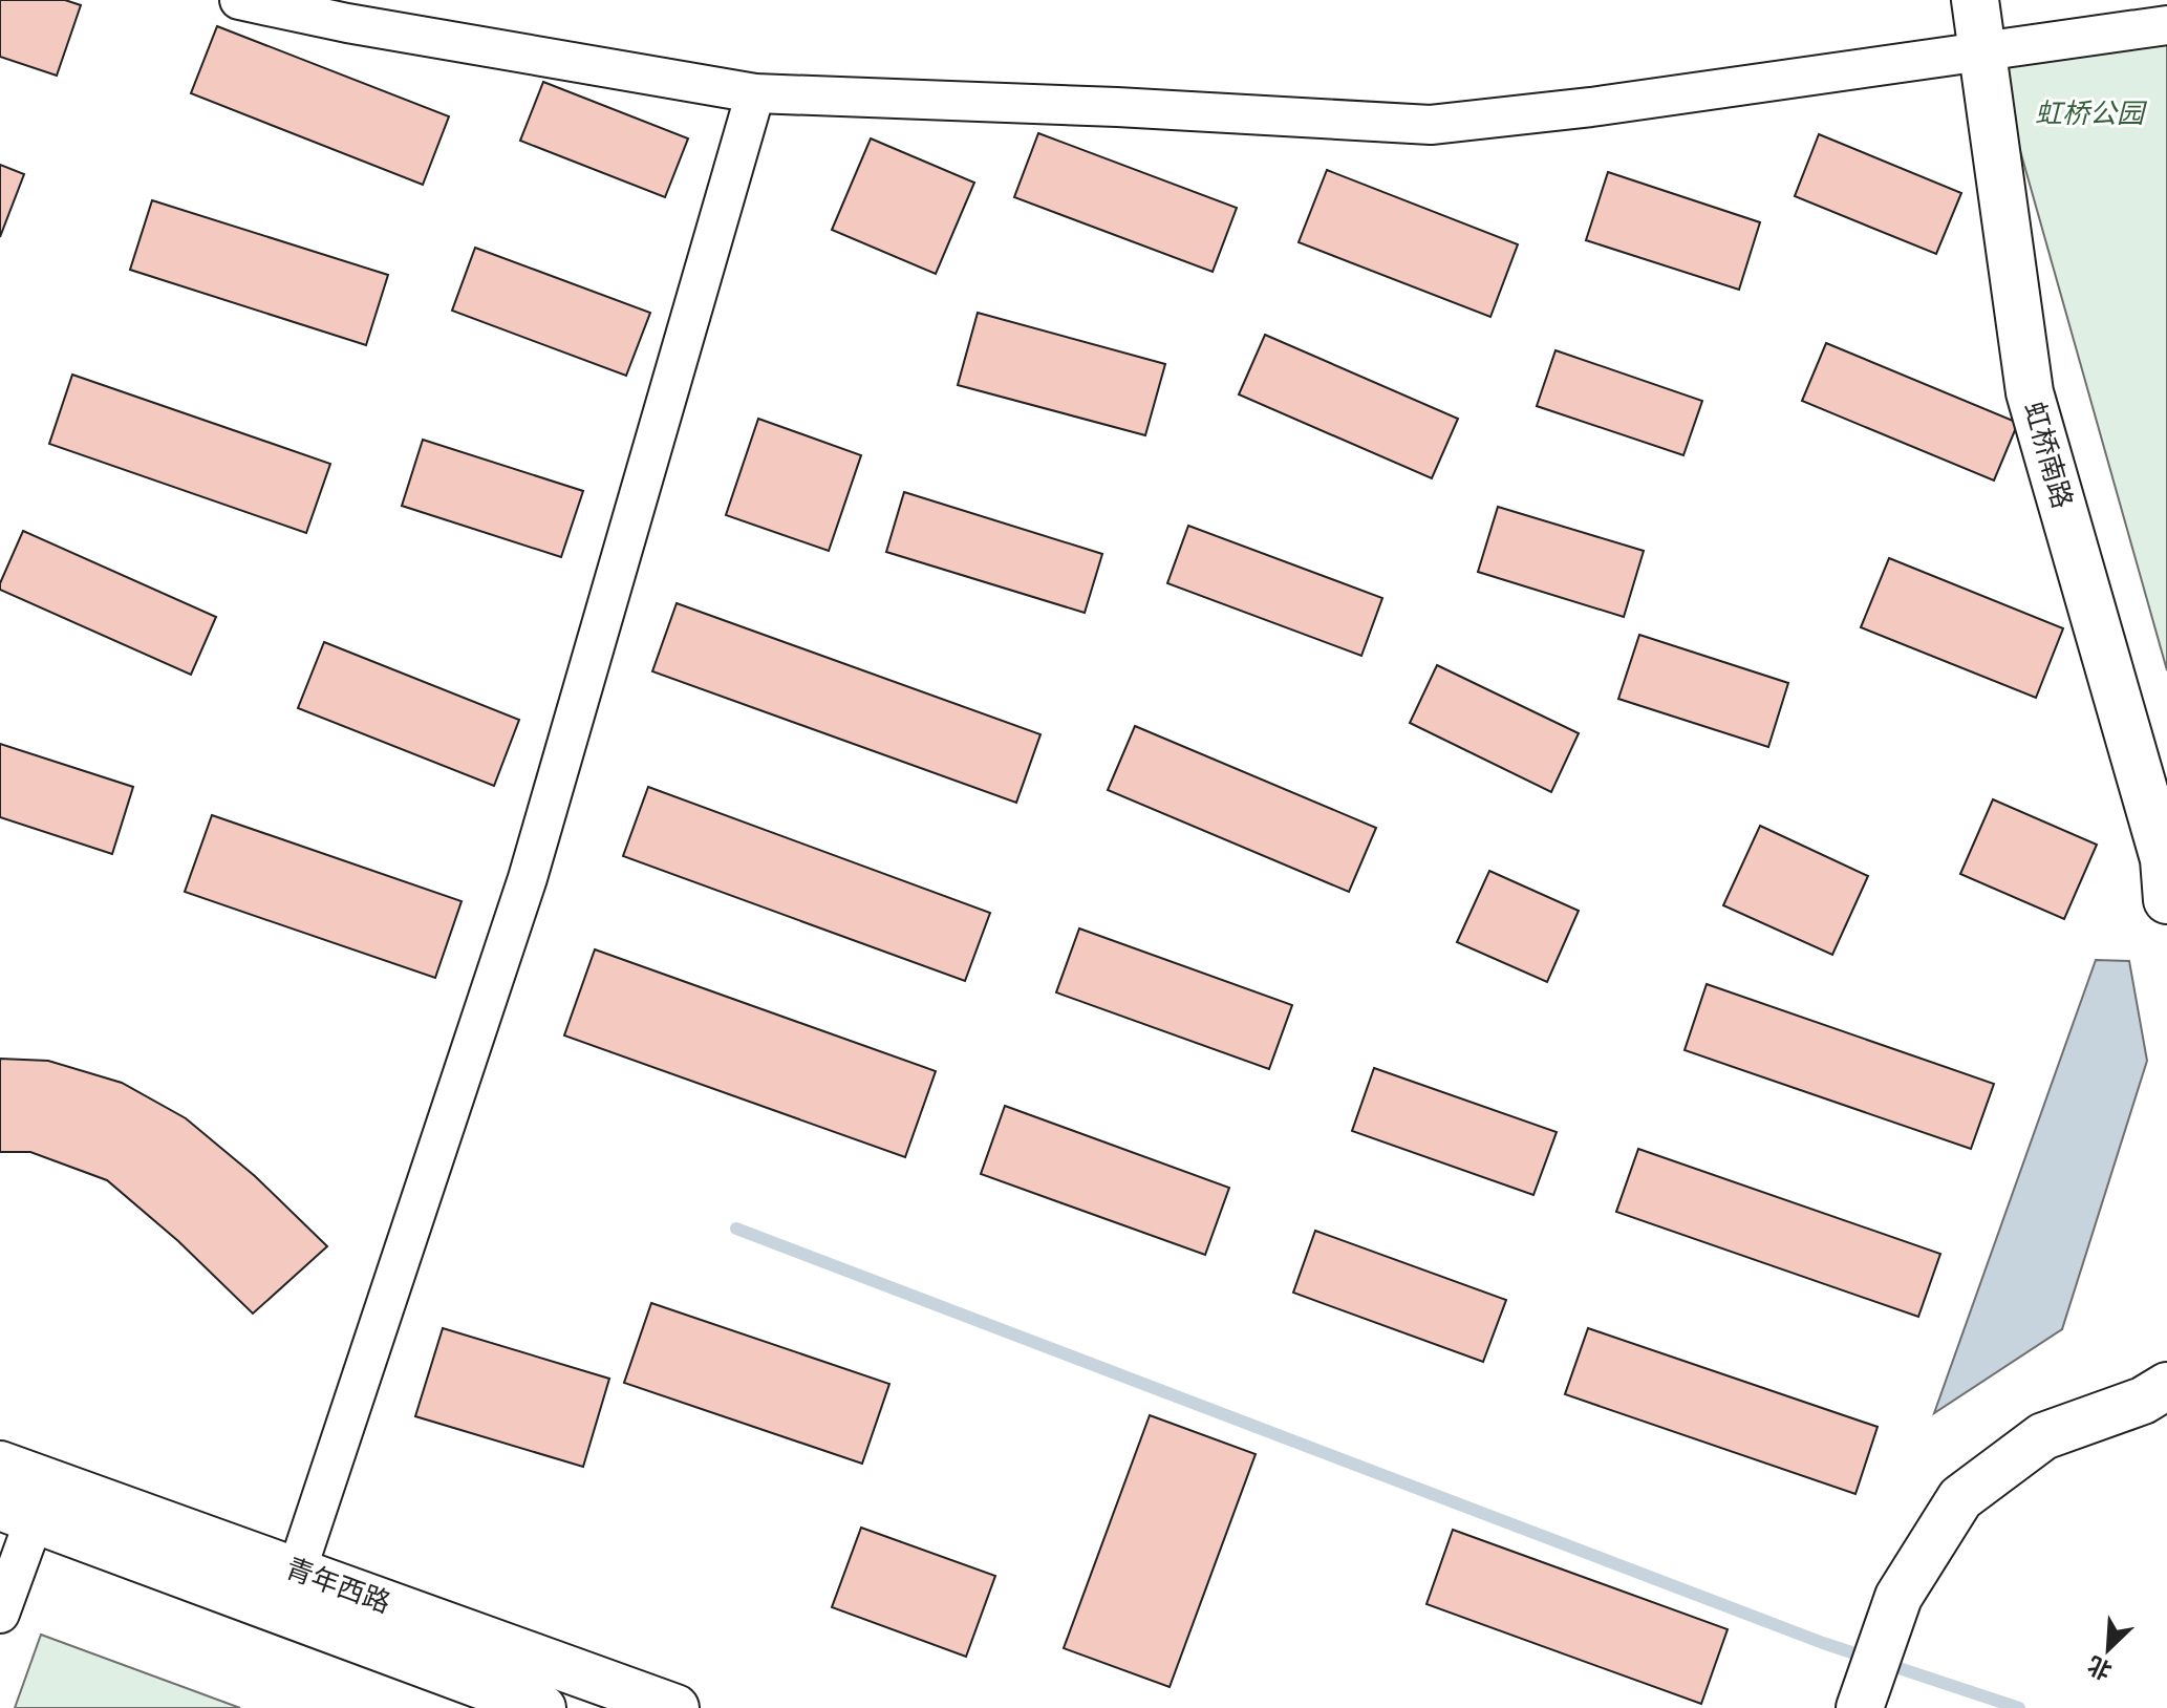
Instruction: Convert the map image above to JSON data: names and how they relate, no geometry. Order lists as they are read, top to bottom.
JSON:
{
  "streets": {
    "street": ["虹桥南路", "青年西路"]
  },
  "parks": ["虹桥公园"],
  "north": "bottom left"
}
